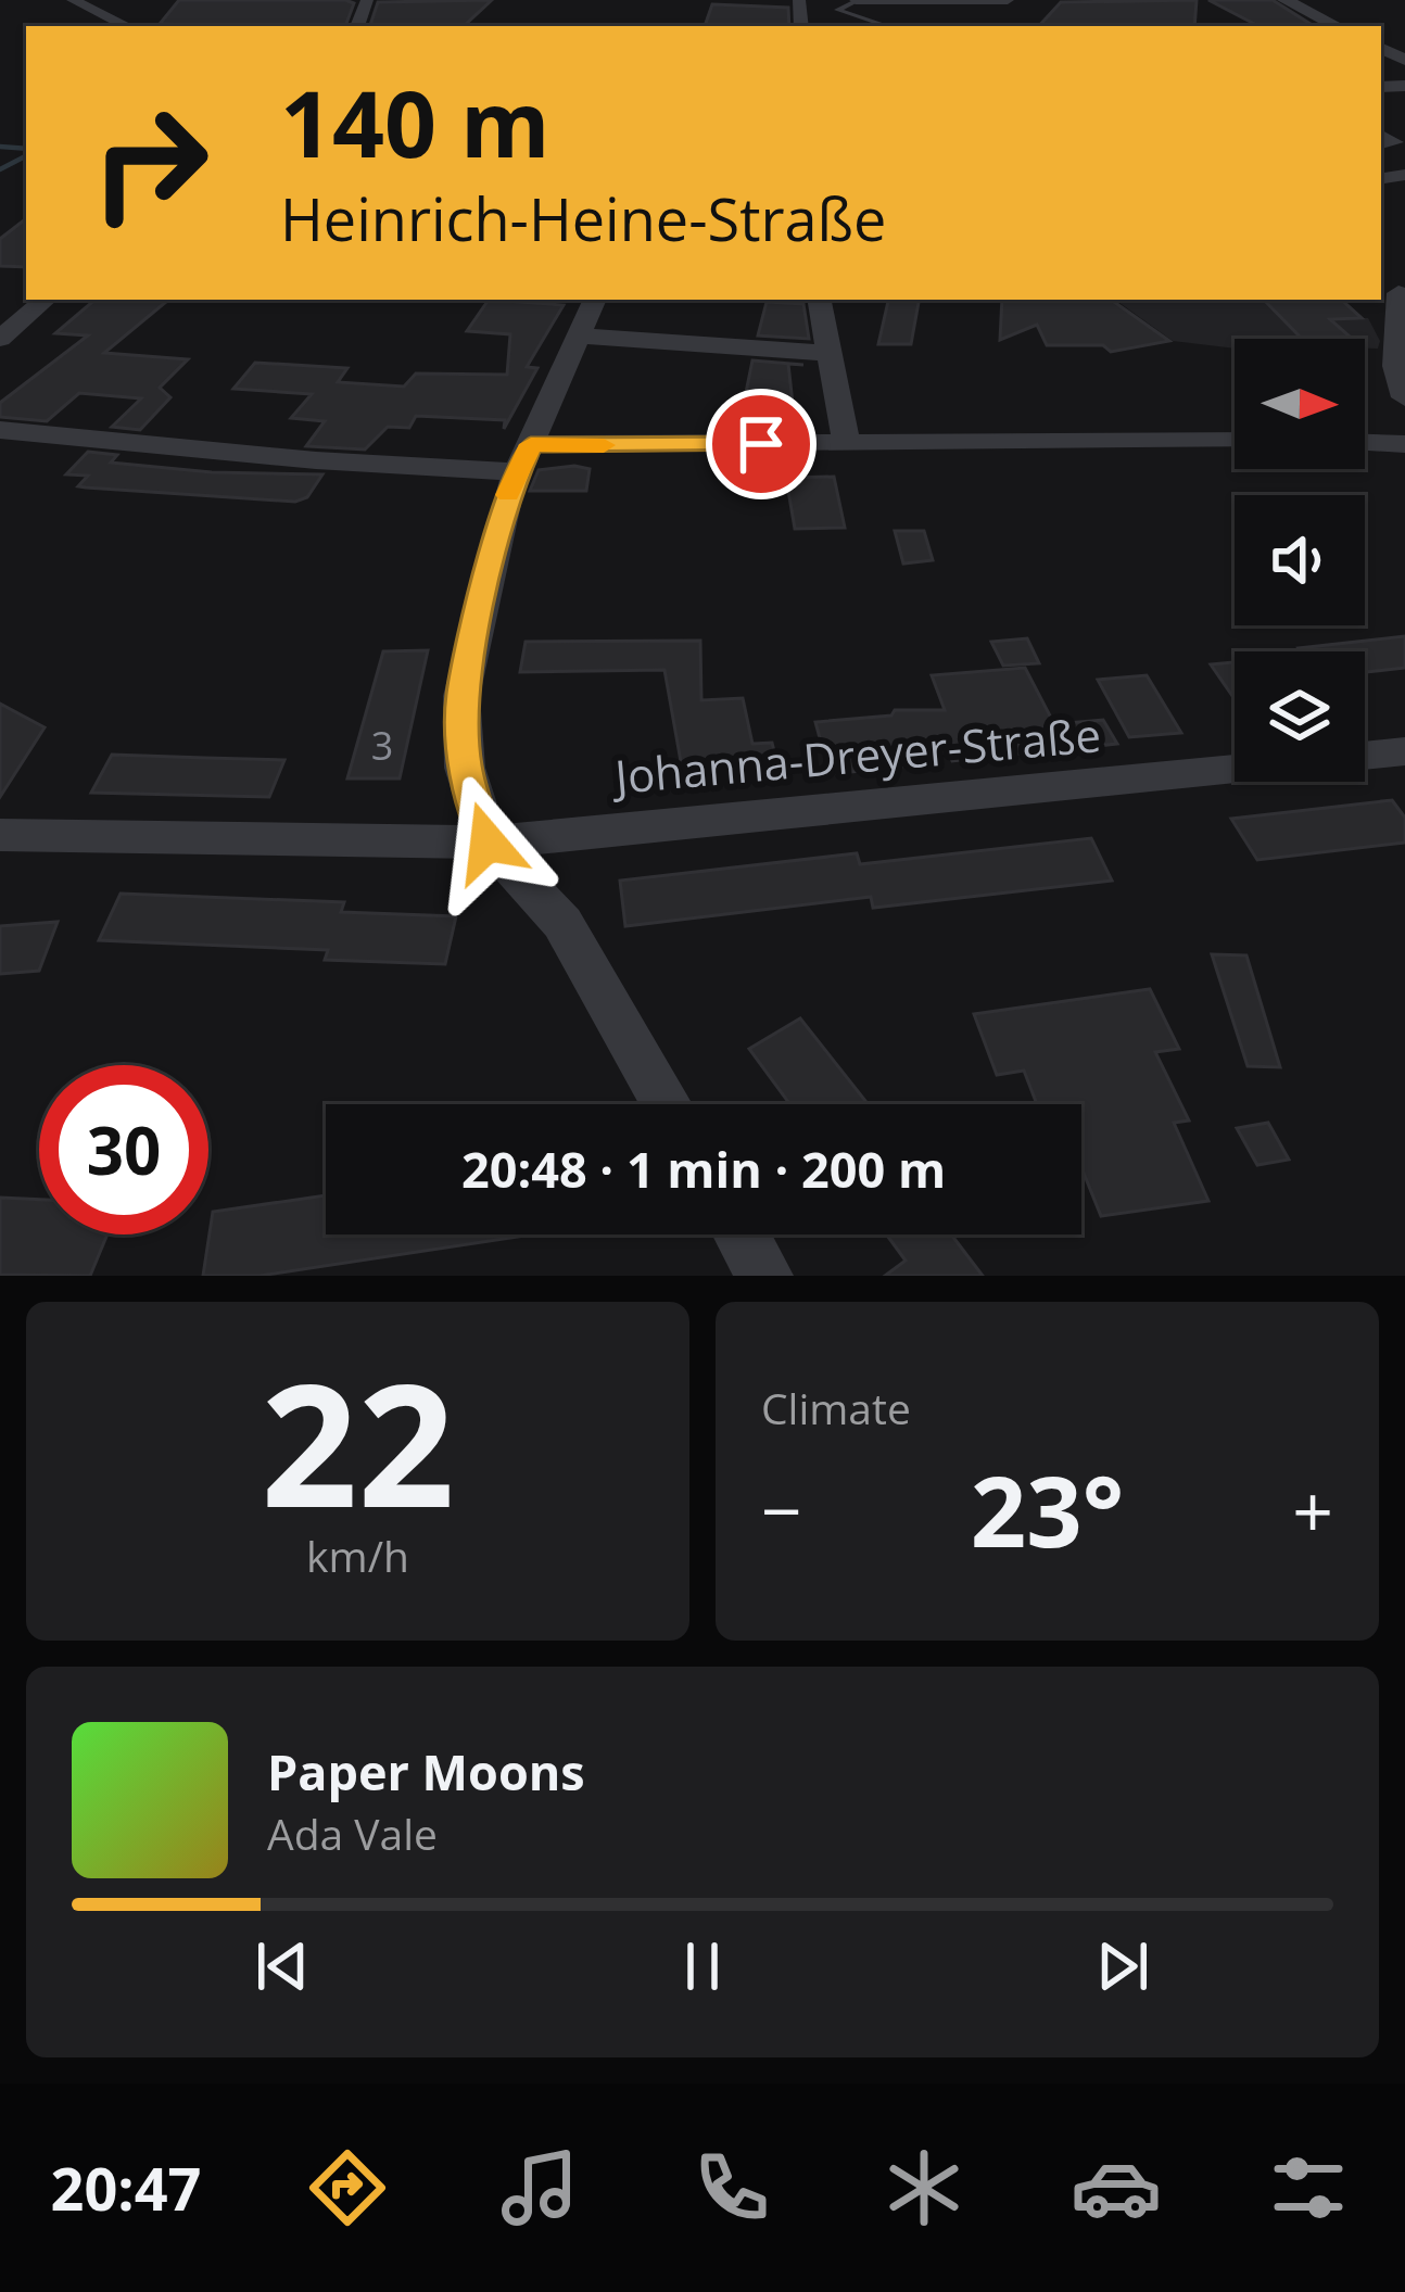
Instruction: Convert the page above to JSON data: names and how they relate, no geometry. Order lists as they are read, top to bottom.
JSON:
{
  "streets": {
    "street": ["Johanna-Dreyer-Straße"]
  },
  "house_numbers": ["3"],
  "north": "right",
  "page": {
    "turn": ["140 m", "Heinrich-Heine-Straße"],
    "limit": "30",
    "trip": "20:48 · 1 min · 200 m",
    "tile": [
      ["22", "km/h"],
      "Climate"
    ],
    "heat": ["−", "23°", "+"],
    "song": ["Paper Moons", "Ada Vale"],
    "tabs": "20:47"
  }
}
